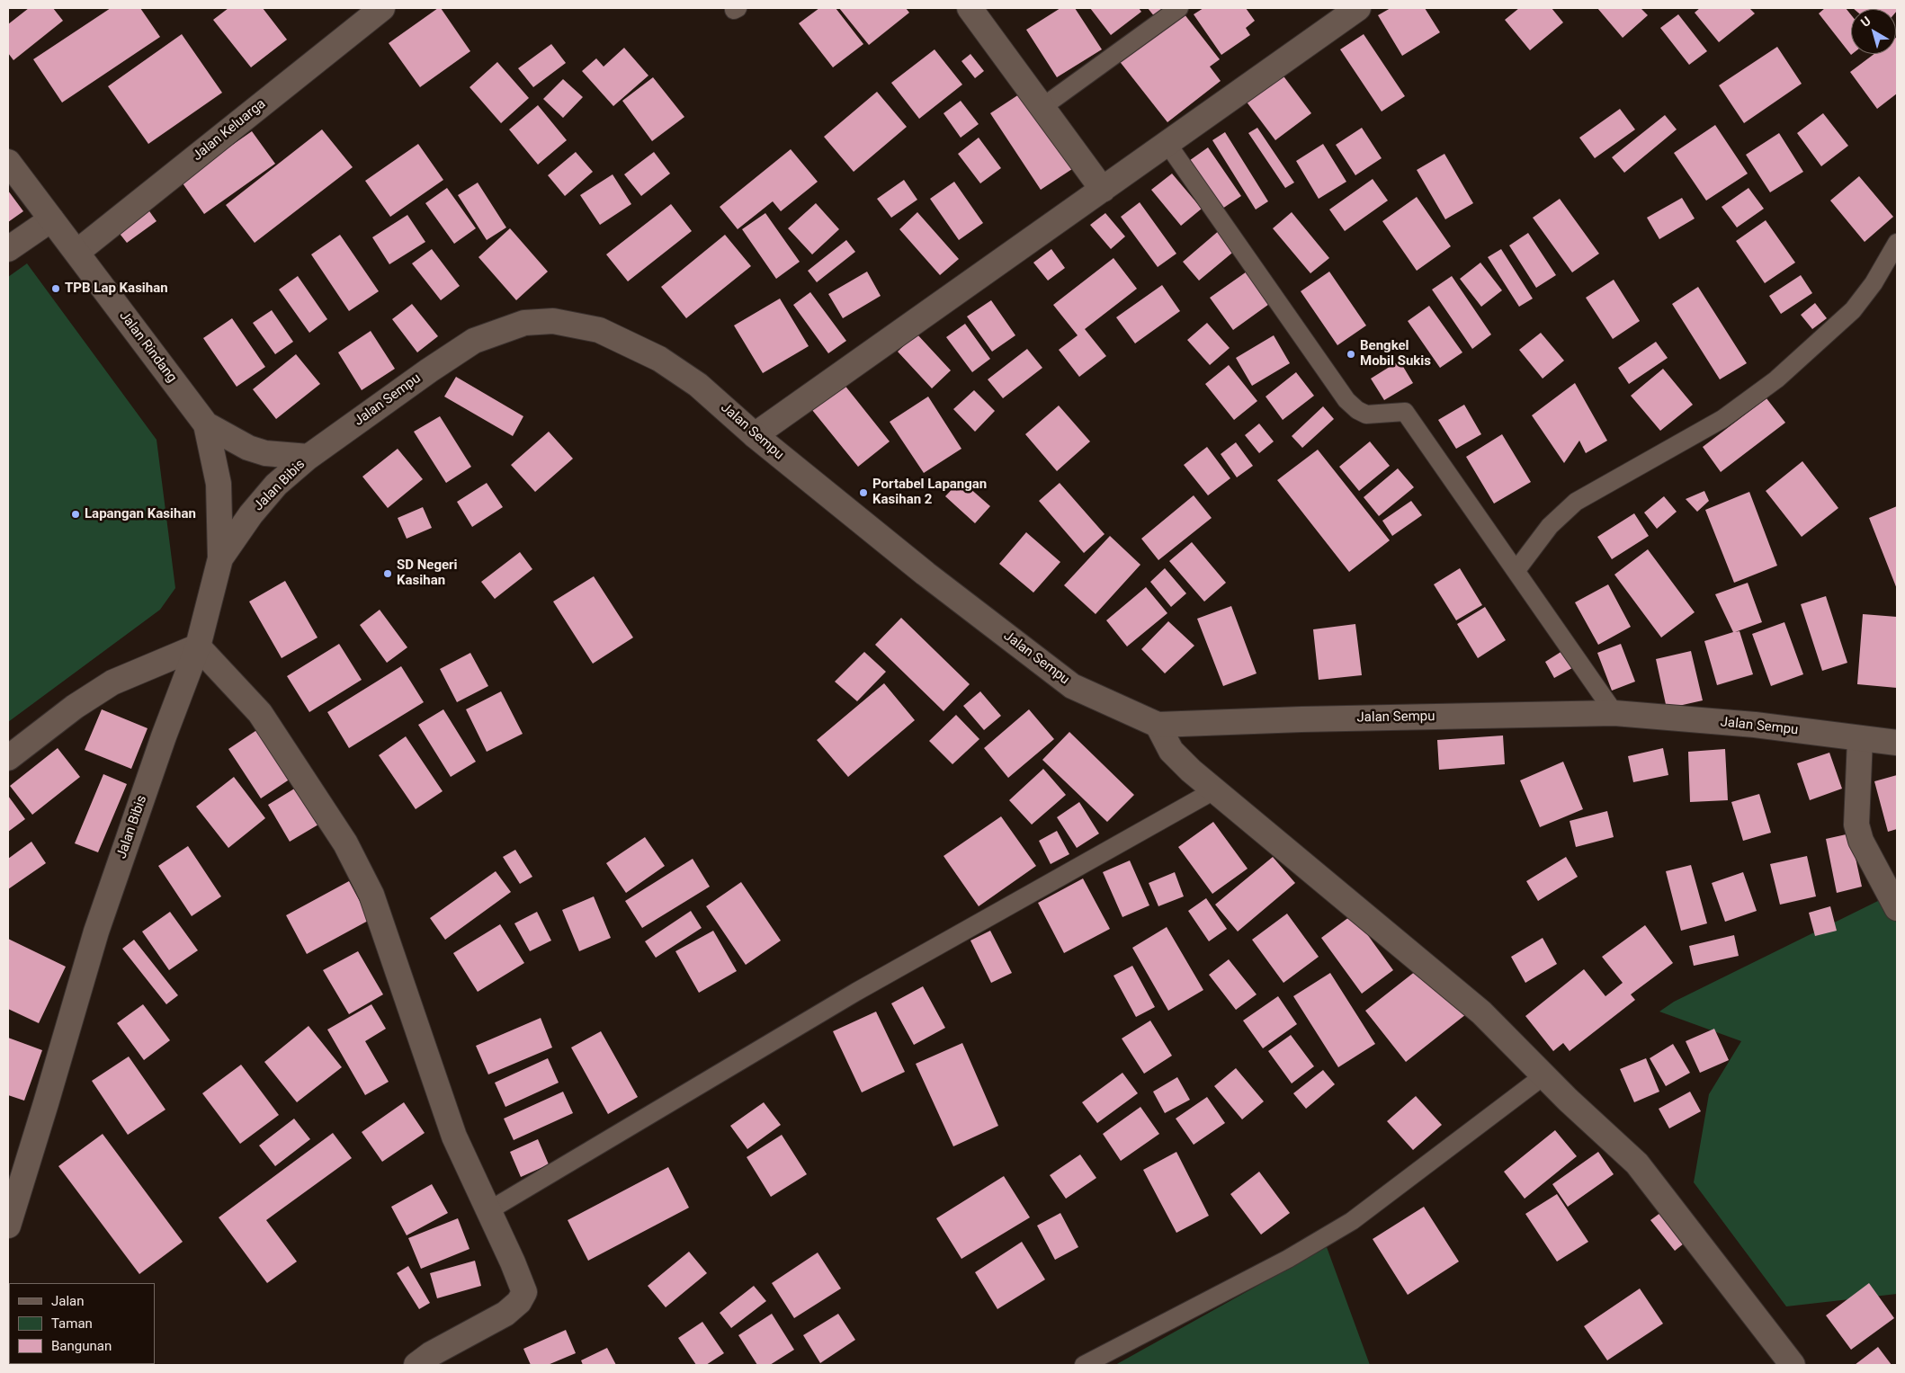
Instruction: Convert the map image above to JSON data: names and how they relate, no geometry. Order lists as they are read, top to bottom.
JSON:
{
  "streets": {
    "street": [
      "Jalan Keluarga",
      "Jalan Rindang",
      "Jalan Sempu",
      "Jalan Bibis"
    ]
  },
  "crossings": [
    ["Jalan Keluarga", "Jalan Rindang"],
    ["Jalan Rindang", "Jalan Sempu"],
    ["Jalan Rindang", "Jalan Bibis"],
    ["Jalan Sempu", "Jalan Bibis"]
  ],
  "places": [
    "TPB Lap Kasihan",
    "Bengkel Mobil Sukis",
    "Portabel Lapangan Kasihan 2",
    "Lapangan Kasihan",
    "SD Negeri Kasihan"
  ],
  "legend": ["Jalan", "Taman", "Bangunan"],
  "north": "top left"
}
